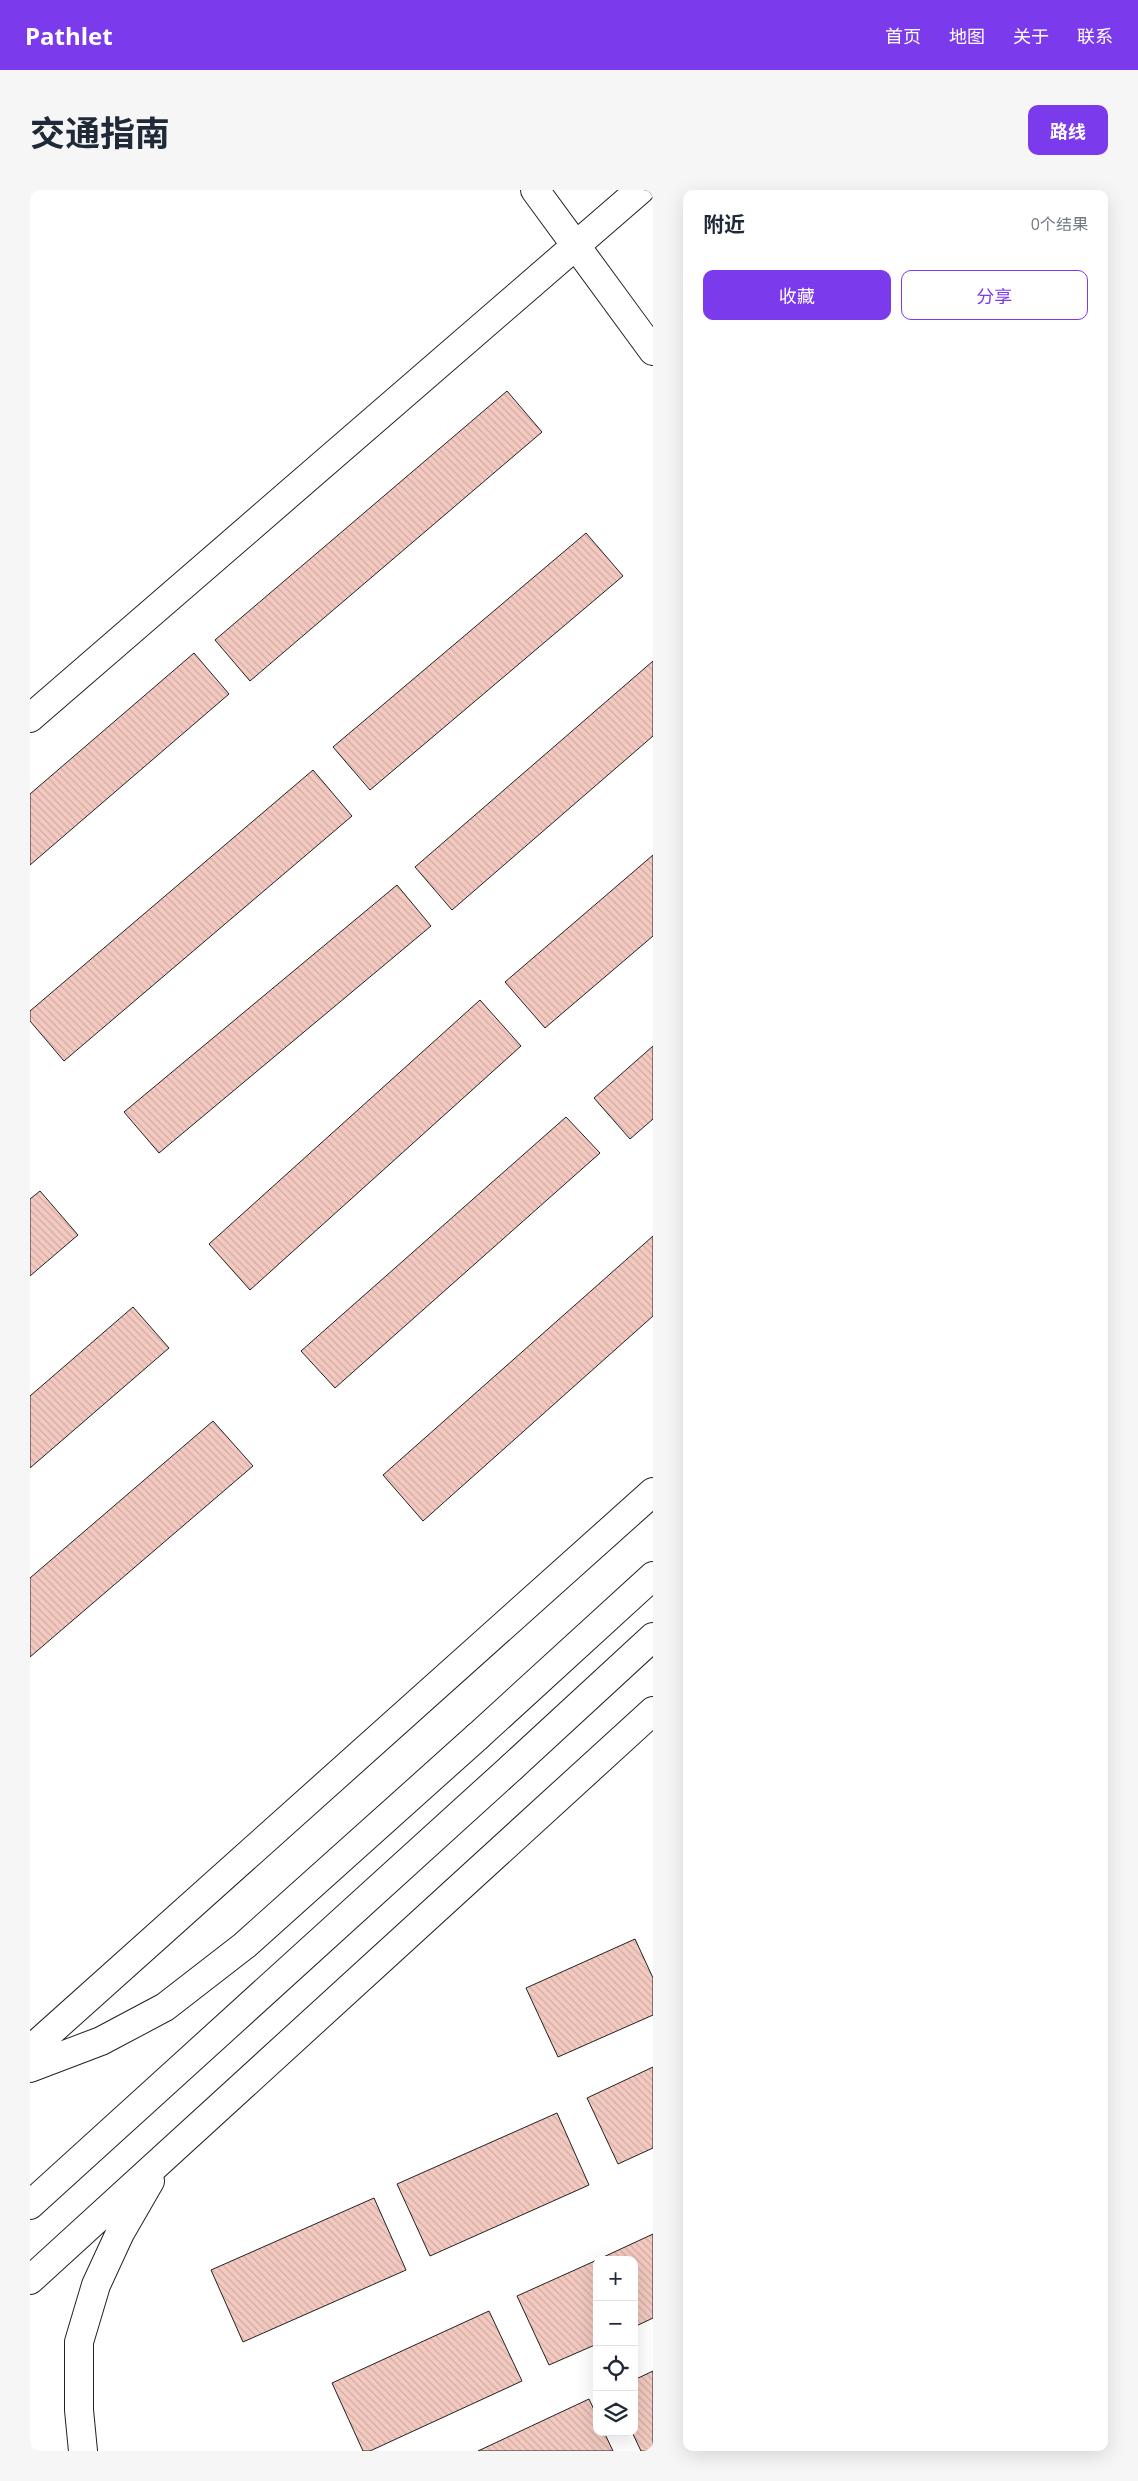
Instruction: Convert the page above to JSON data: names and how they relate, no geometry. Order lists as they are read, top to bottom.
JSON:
{
  "page": {
    "header": "Pathlet",
    "nav": [
      "首页",
      "地图",
      "关于",
      "联系"
    ],
    "title": "交通指南",
    "buttons": [
      "路线",
      ["收藏", "分享"]
    ],
    "heading": ["附近", "0个结果"],
    "map_buttons": ["+", "−"]
  }
}
